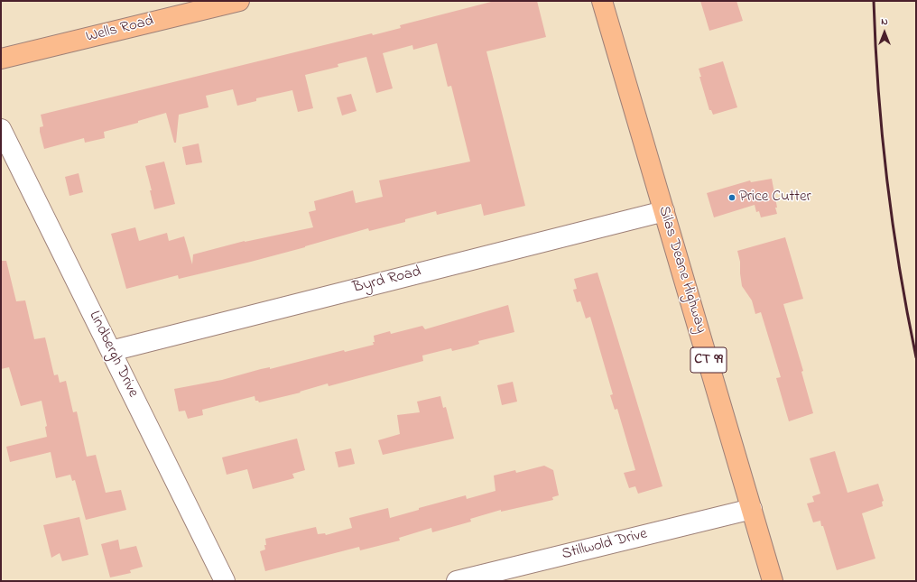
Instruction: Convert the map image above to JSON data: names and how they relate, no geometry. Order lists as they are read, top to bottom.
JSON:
{
  "streets": {
    "main road": ["Wells Road", "Silas Deane Highway", "CT 99"],
    "street": ["Byrd Road", "Lindbergh Drive", "Stillwold Drive"]
  },
  "crossings": [
    ["Silas Deane Highway", "Byrd Road"],
    ["Silas Deane Highway", "Stillwold Drive"],
    ["Byrd Road", "Lindbergh Drive"]
  ],
  "places": ["Price Cutter"],
  "north": "top"
}
